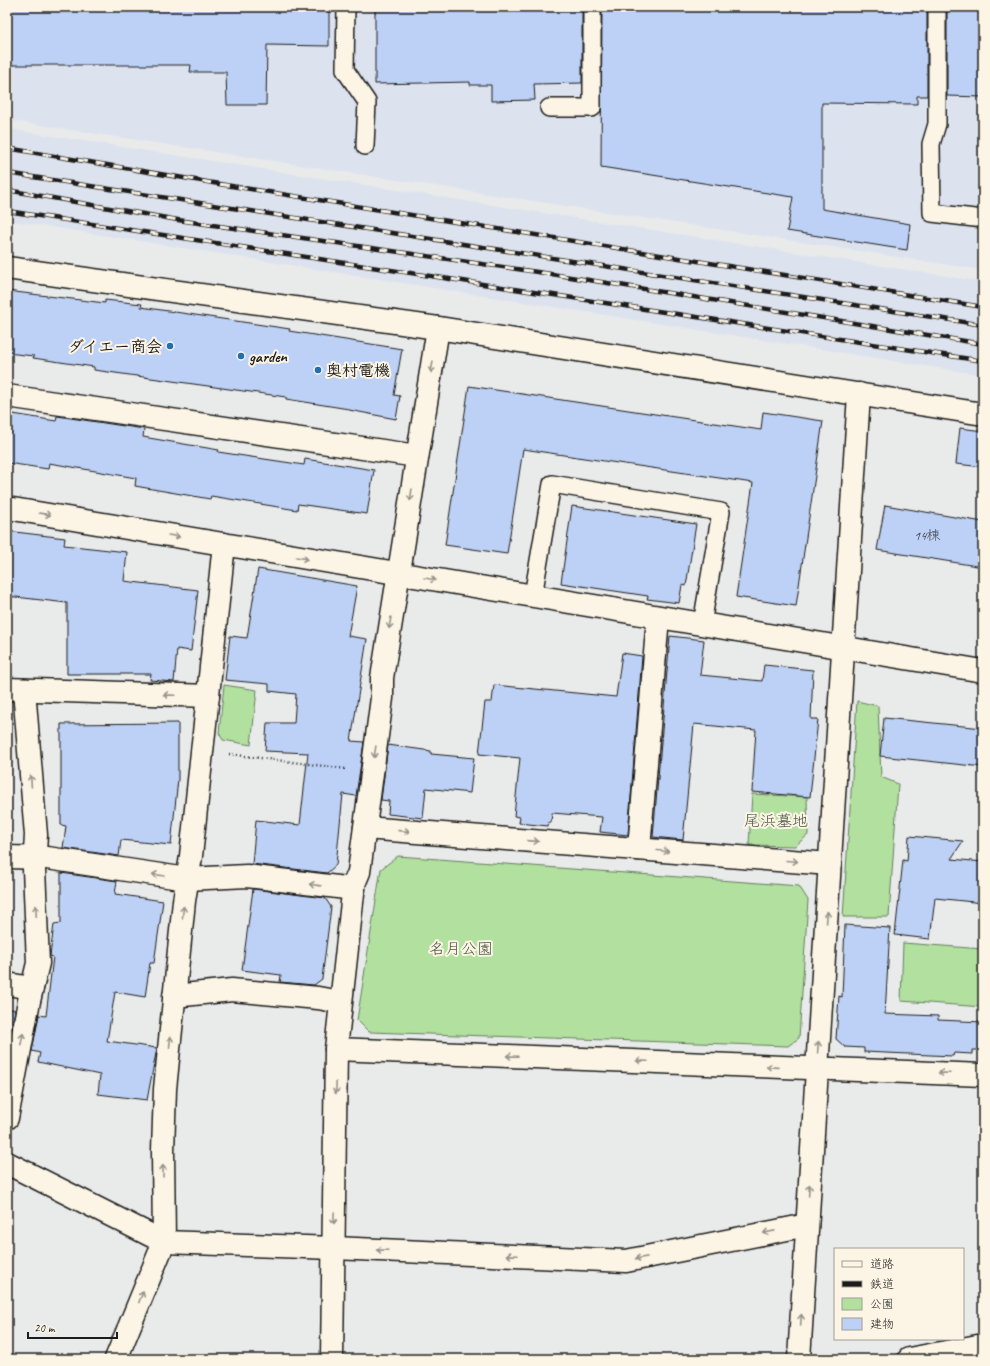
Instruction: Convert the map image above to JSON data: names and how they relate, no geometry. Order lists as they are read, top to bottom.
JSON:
{
  "parks": ["尾浜墓地", "名月公園"],
  "places": ["ダイエー商会", "garden", "奥村電機"],
  "house_numbers": ["14棟"],
  "legend": [
    "道路",
    "鉄道",
    "公園",
    "建物"
  ],
  "scale_bar": "20 m"
}
